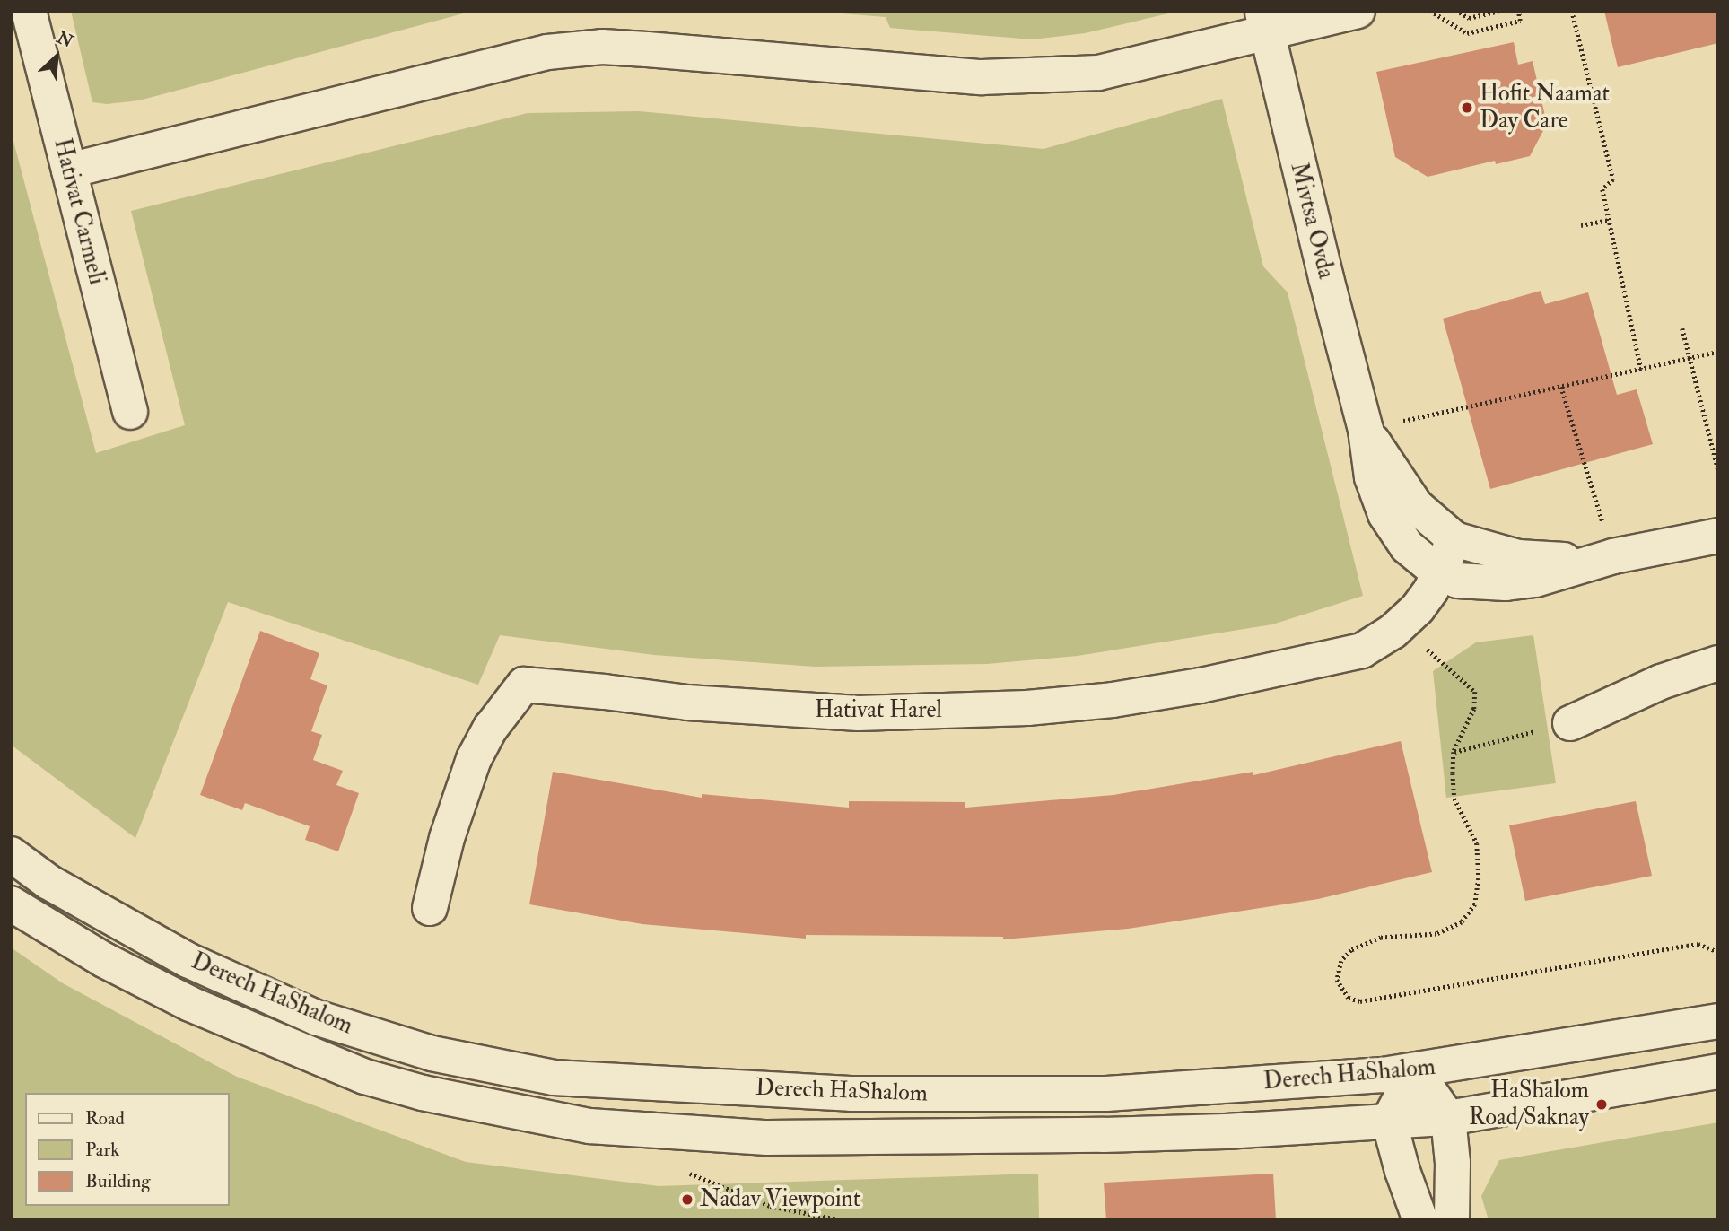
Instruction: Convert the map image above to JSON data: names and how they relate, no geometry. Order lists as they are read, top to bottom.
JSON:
{
  "streets": {
    "street": [
      "Hativat Carmeli",
      "Mivtsa Ovda",
      "Hativat Harel",
      "Derech HaShalom"
    ]
  },
  "crossings": [
    ["Mivtsa Ovda", "Hativat Harel"]
  ],
  "places": ["Hofit Naamat Day Care", "HaShalom Road/Saknay", "Nadav Viewpoint"],
  "legend": ["Road", "Park", "Building"],
  "north": "top right"
}
